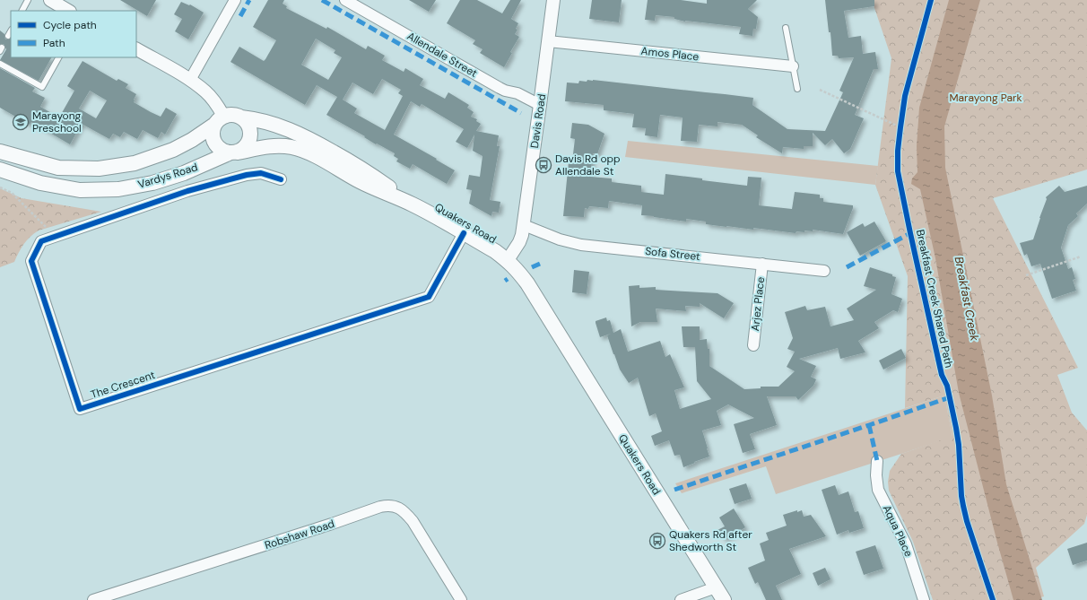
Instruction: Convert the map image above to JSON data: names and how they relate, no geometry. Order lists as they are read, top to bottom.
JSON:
{
  "streets": {
    "main road": ["Vardys Road", "Quakers Road"],
    "street": [
      "Amos Place",
      "Allendale Street",
      "Davis Road",
      "Sofa Street",
      "Arjez Place",
      "The Crescent",
      "Aqua Place",
      "Robshaw Road"
    ],
    "cycle path": ["Breakfast Creek Shared Path"]
  },
  "crossings": [
    ["Amos Place", "Davis Road"],
    ["Allendale Street", "Davis Road"],
    ["Davis Road", "Quakers Road"],
    ["Davis Road", "Sofa Street"],
    ["Vardys Road", "Quakers Road"],
    ["Quakers Road", "The Crescent"],
    ["Sofa Street", "Arjez Place"]
  ],
  "water": ["Breakfast Creek"],
  "parks": ["Marayong Park"],
  "places": {
    "school or university": ["Marayong Preschool"],
    "bus stop": ["Davis Rd opp Allendale St", "Quakers Rd after Shedworth St"]
  },
  "legend": ["Cycle path", "Path"]
}
